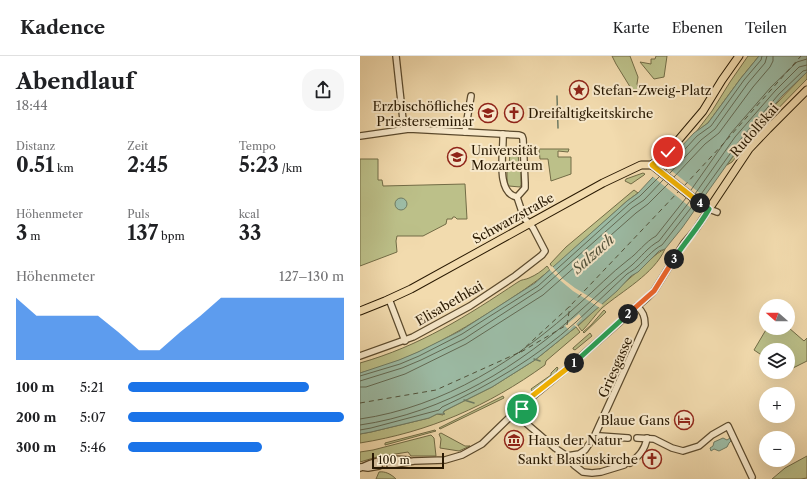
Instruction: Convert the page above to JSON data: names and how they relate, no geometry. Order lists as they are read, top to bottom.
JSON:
{
  "streets": {
    "main road": ["Rudolfskai", "Schwarzstraße"],
    "street": ["Elisabethkai", "Griesgasse"]
  },
  "crossings": [
    ["Schwarzstraße", "Elisabethkai"]
  ],
  "water": ["Salzach"],
  "places": {
    "place": ["Stefan-Zweig-Platz"],
    "school or university": ["Erzbischöfliches Priesterseminar", "Universität Mozarteum"],
    "church": ["Dreifaltigkeitskirche", "Sankt Blasiuskirche"],
    "hotel": ["Blaue Gans"],
    "museum": ["Haus der Natur"]
  },
  "scale_bar": "100 m",
  "north": "left",
  "page": {
    "header": "Kadence",
    "nav": ["Karte", "Ebenen", "Teilen"],
    "heading": ["Abendlauf", "18:44"],
    "stats": [
      ["Distanz", "0.51 km"],
      ["Zeit", "2:45"],
      ["Tempo", "5:23 /km"],
      ["Höhenmeter", "3 m"],
      ["Puls", "137 bpm"],
      ["kcal", "33"]
    ],
    "pins": [
      "4",
      "3",
      "2",
      "1"
    ],
    "chart": ["Höhenmeter", "127–130 m"],
    "map_buttons": ["+", "−"],
    "list": [
      {
        "name": "100 m",
        "note": "5:21"
      },
      {
        "name": "200 m",
        "note": "5:07"
      },
      {
        "name": "300 m",
        "note": "5:46"
      }
    ],
    "scale": "100 m"
  }
}
